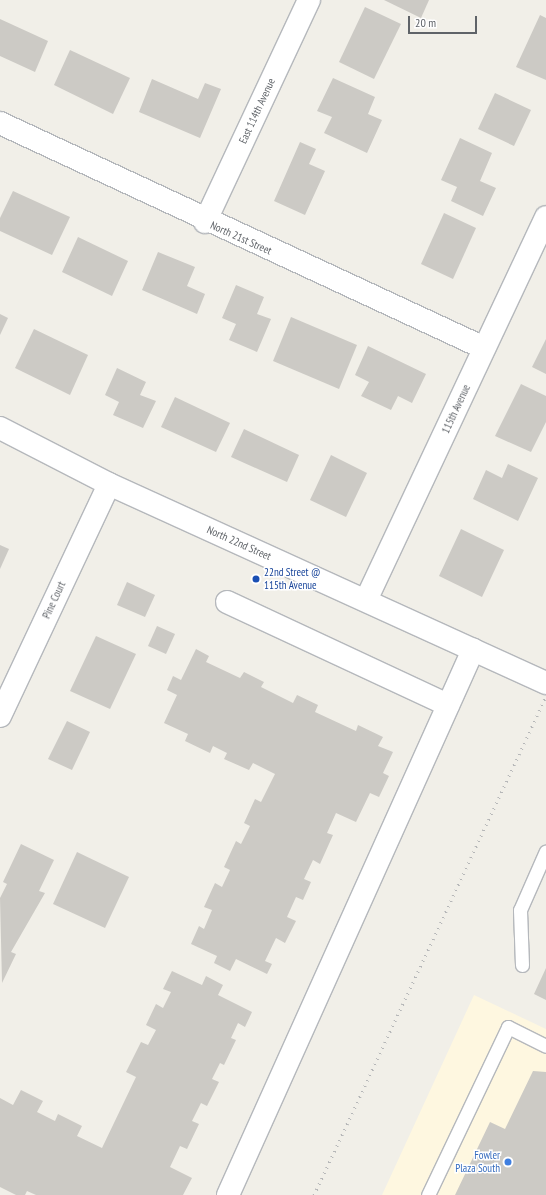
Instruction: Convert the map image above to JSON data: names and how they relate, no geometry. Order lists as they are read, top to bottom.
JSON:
{
  "streets": {
    "street": [
      "East 114th Avenue",
      "North 21st Street",
      "115th Avenue",
      "North 22nd Street",
      "Pine Court"
    ]
  },
  "crossings": [
    ["East 114th Avenue", "North 21st Street"],
    ["North 21st Street", "115th Avenue"],
    ["115th Avenue", "North 22nd Street"],
    ["North 22nd Street", "Pine Court"]
  ],
  "places": ["22nd Street @ 115th Avenue", "Fowler Plaza South"],
  "scale_bar": "20 m"
}
